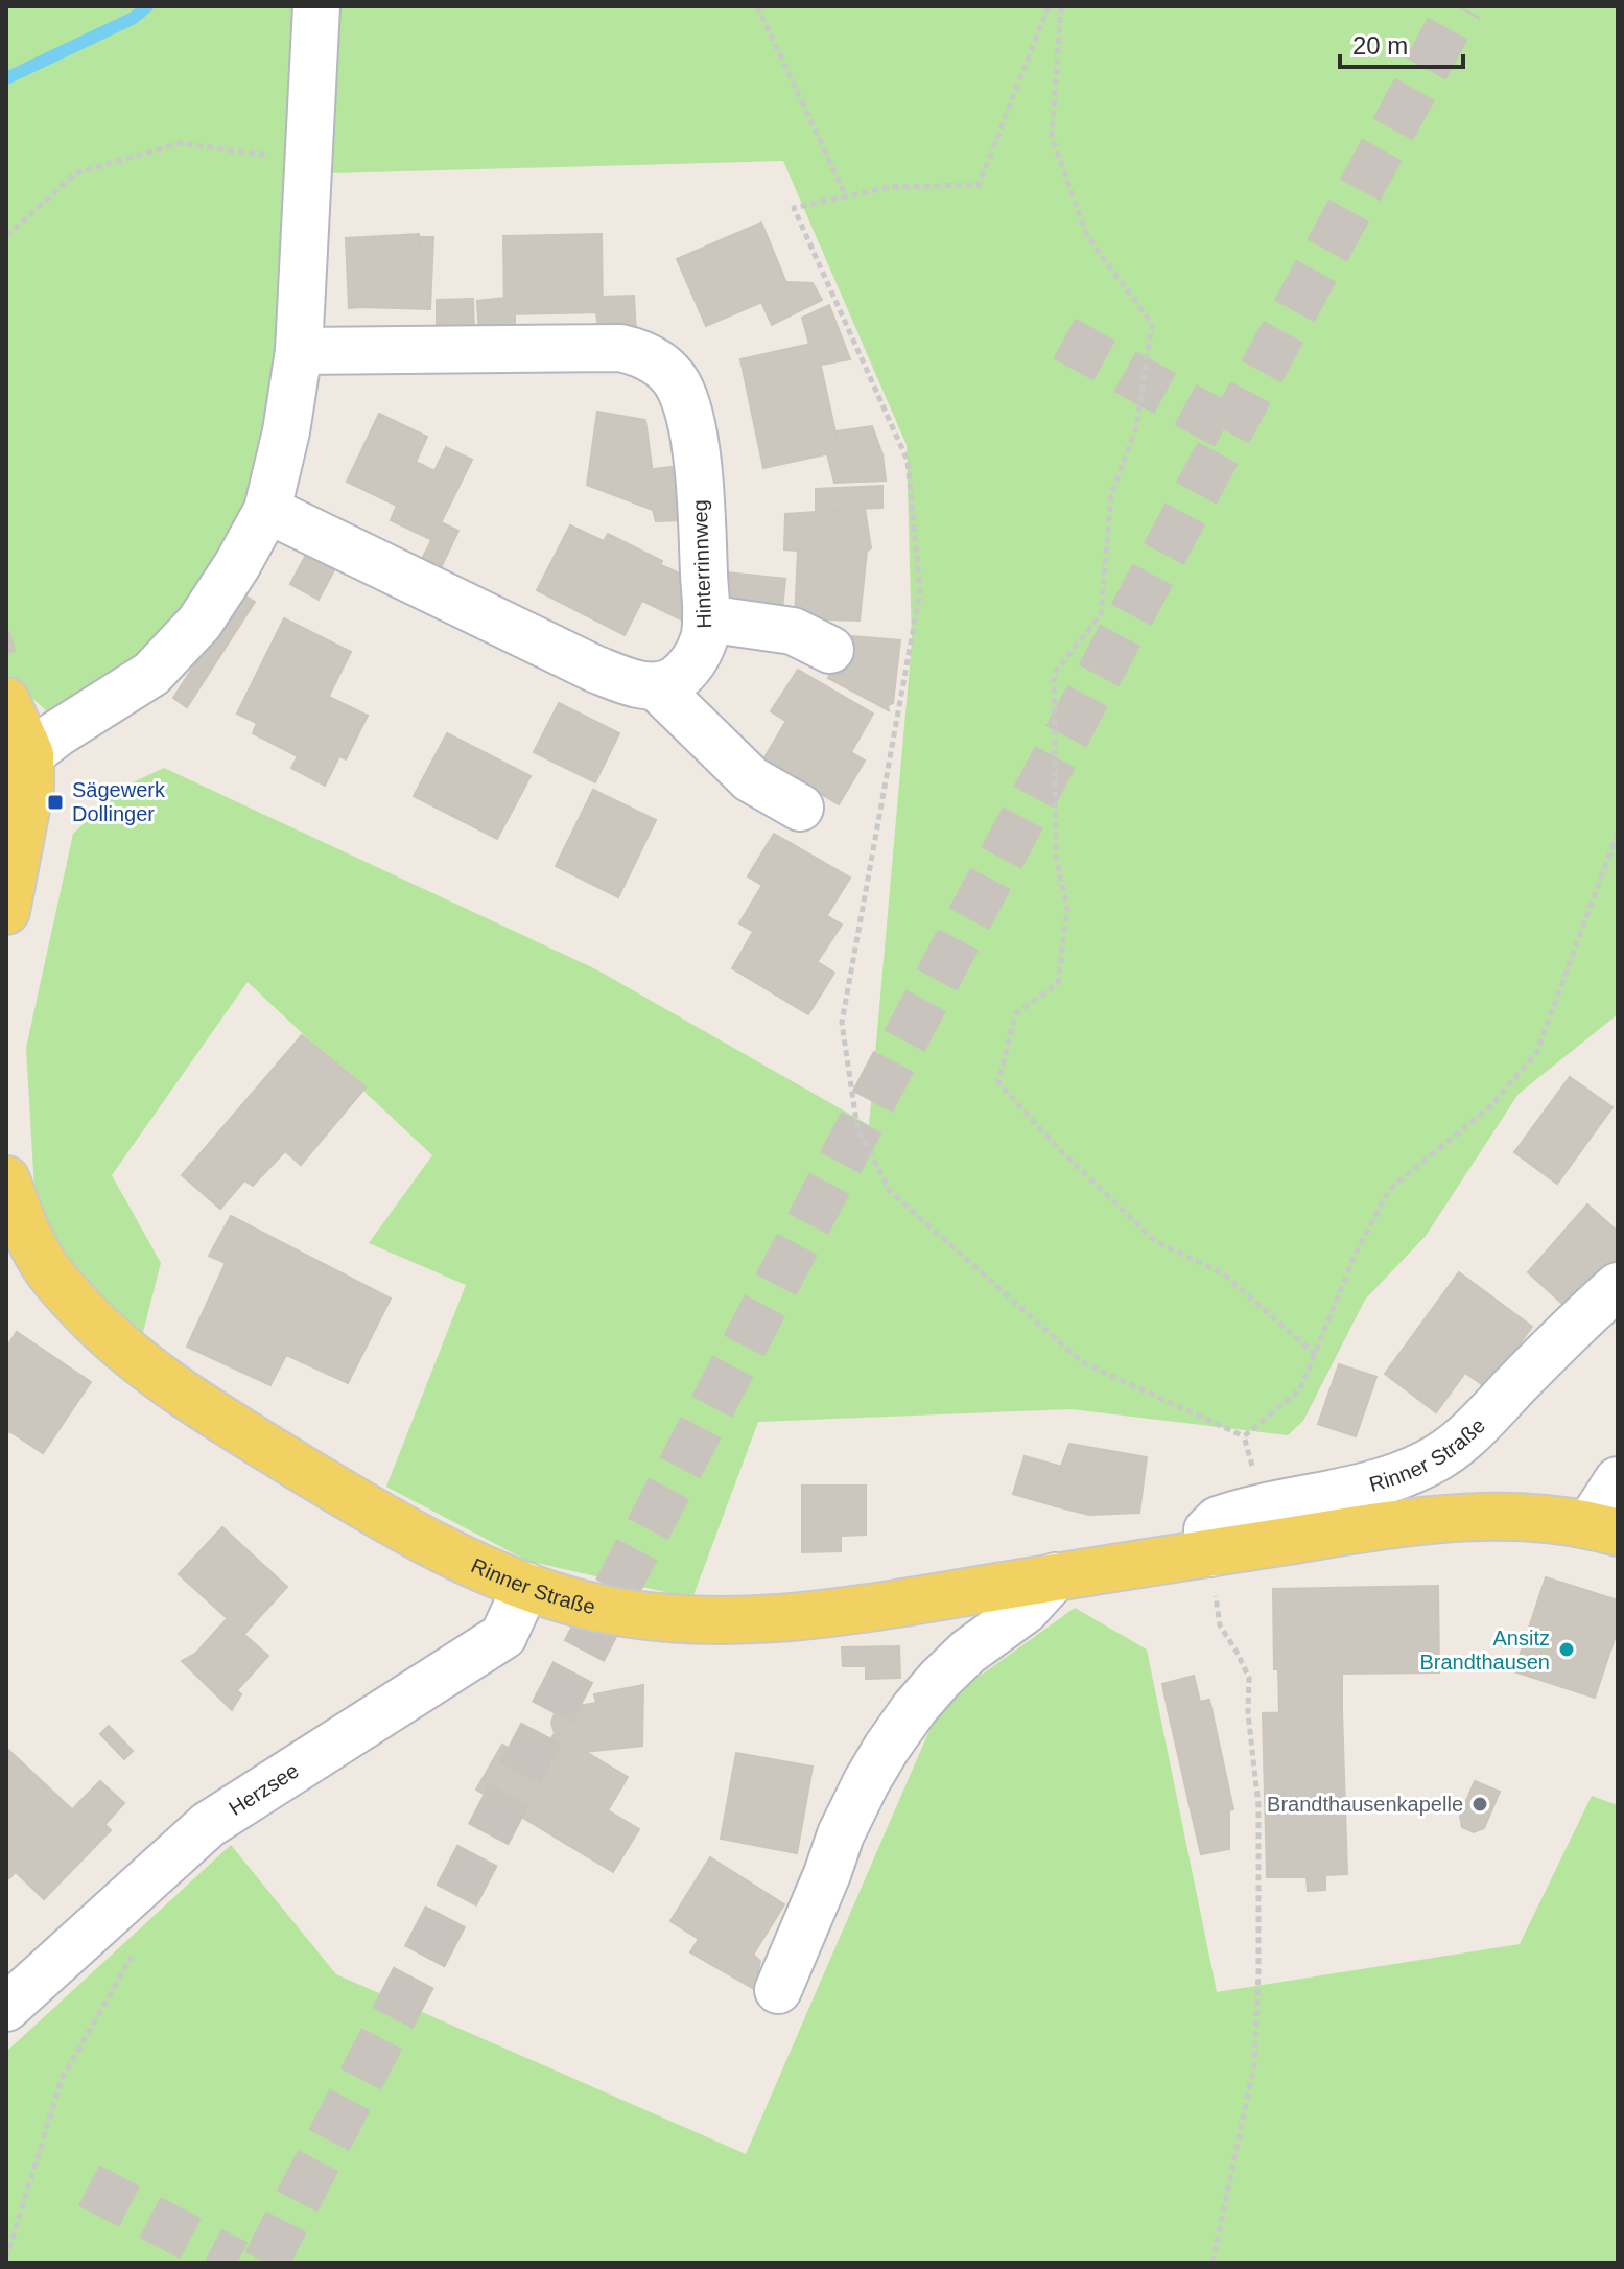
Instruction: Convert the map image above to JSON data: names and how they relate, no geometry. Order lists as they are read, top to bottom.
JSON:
{
  "streets": {
    "main road": ["Rinner Straße"],
    "street": ["Hinterrinnweg", "Herzsee"]
  },
  "crossings": [
    ["Rinner Straße", "Herzsee"]
  ],
  "places": {
    "transit": ["Sägewerk Dollinger"],
    "other": ["Ansitz Brandthausen", "Brandthausenkapelle"]
  },
  "scale_bar": "20 m"
}
